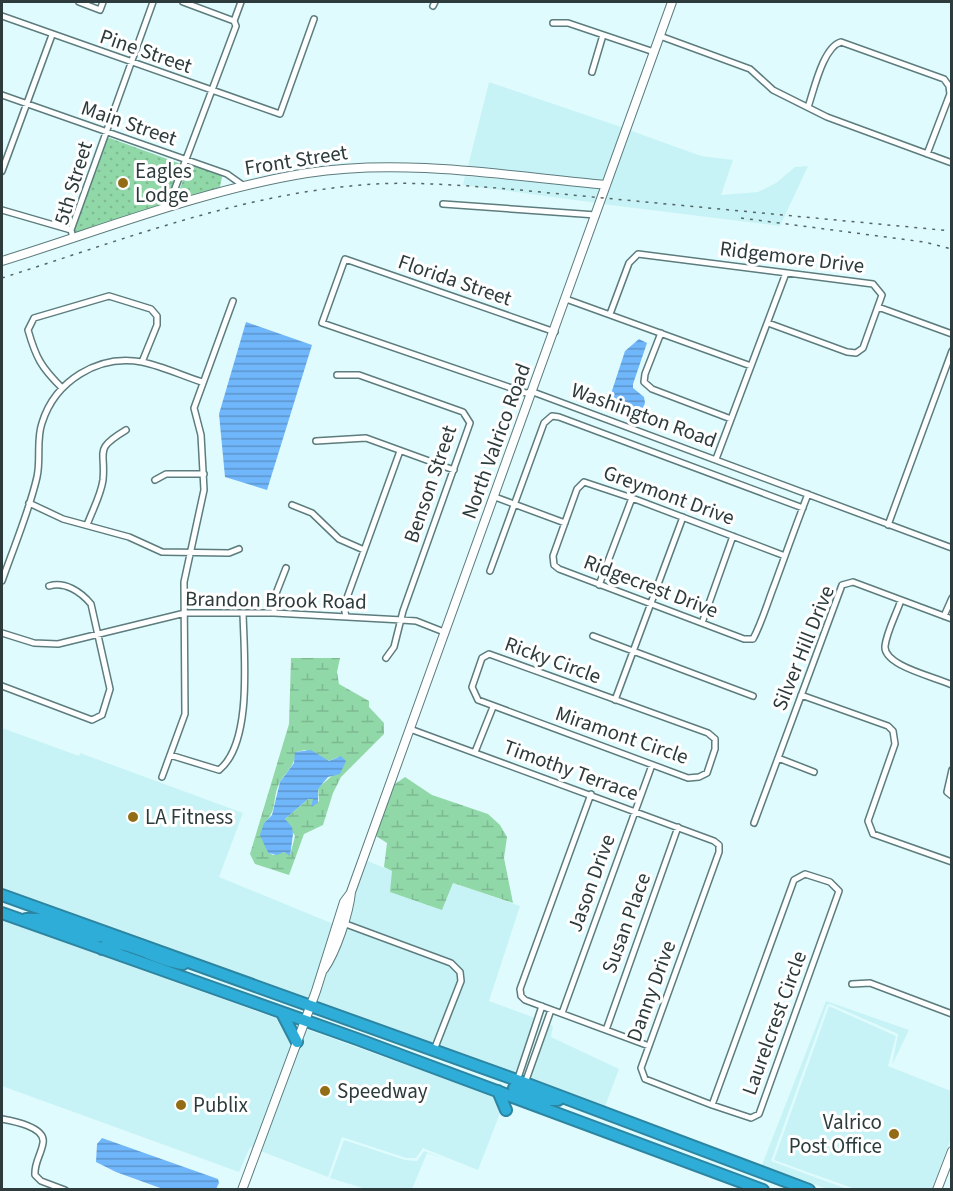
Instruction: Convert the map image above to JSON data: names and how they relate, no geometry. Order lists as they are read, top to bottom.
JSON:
{
  "streets": {
    "street": [
      "Pine Street",
      "Main Street",
      "Front Street",
      "5th Street",
      "Ridgemore Drive",
      "Florida Street",
      "Washington Road",
      "North Valrico Road",
      "Benson Street",
      "Greymont Drive",
      "Ridgecrest Drive",
      "Brandon Brook Road",
      "Silver Hill Drive",
      "Ricky Circle",
      "Miramont Circle",
      "Timothy Terrace",
      "Jason Drive",
      "Susan Place",
      "Danny Drive",
      "Laurelcrest Circle"
    ]
  },
  "crossings": [
    ["Pine Street", "5th Street"],
    ["Main Street", "Front Street"],
    ["Main Street", "5th Street"],
    ["Front Street", "5th Street"],
    ["Front Street", "North Valrico Road"],
    ["Florida Street", "Washington Road"],
    ["Florida Street", "North Valrico Road"],
    ["Washington Road", "North Valrico Road"],
    ["North Valrico Road", "Brandon Brook Road"],
    ["North Valrico Road", "Timothy Terrace"],
    ["Benson Street", "Brandon Brook Road"],
    ["Greymont Drive", "Ridgecrest Drive"],
    ["Ricky Circle", "Miramont Circle"],
    ["Miramont Circle", "Jason Drive"],
    ["Timothy Terrace", "Jason Drive"],
    ["Timothy Terrace", "Susan Place"],
    ["Timothy Terrace", "Danny Drive"],
    ["Danny Drive", "Laurelcrest Circle"]
  ],
  "places": [
    "Eagles Lodge",
    "LA Fitness",
    "Speedway",
    "Publix",
    "Valrico Post Office"
  ]
}
